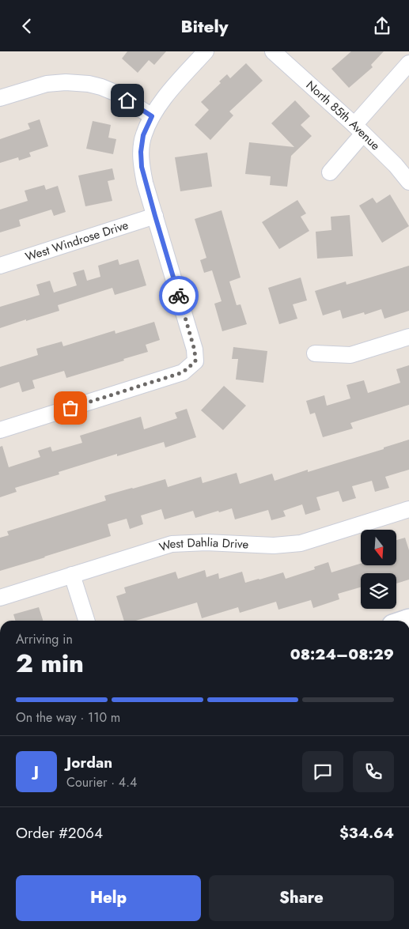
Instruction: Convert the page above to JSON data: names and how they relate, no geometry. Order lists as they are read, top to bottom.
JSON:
{
  "streets": {
    "street": ["North 85th Avenue", "West Windrose Drive", "West Dahlia Drive"]
  },
  "north": "bottom",
  "page": {
    "header": "Bitely",
    "heading": ["2 min", "Arriving in", "08:24–08:29"],
    "panel": [
      "Jordan",
      "Courier · 4.4",
      "Order #2064",
      "$34.64"
    ],
    "bar": "On the way · 110 m",
    "round": "J",
    "buttons": ["Help", "Share"]
  }
}
